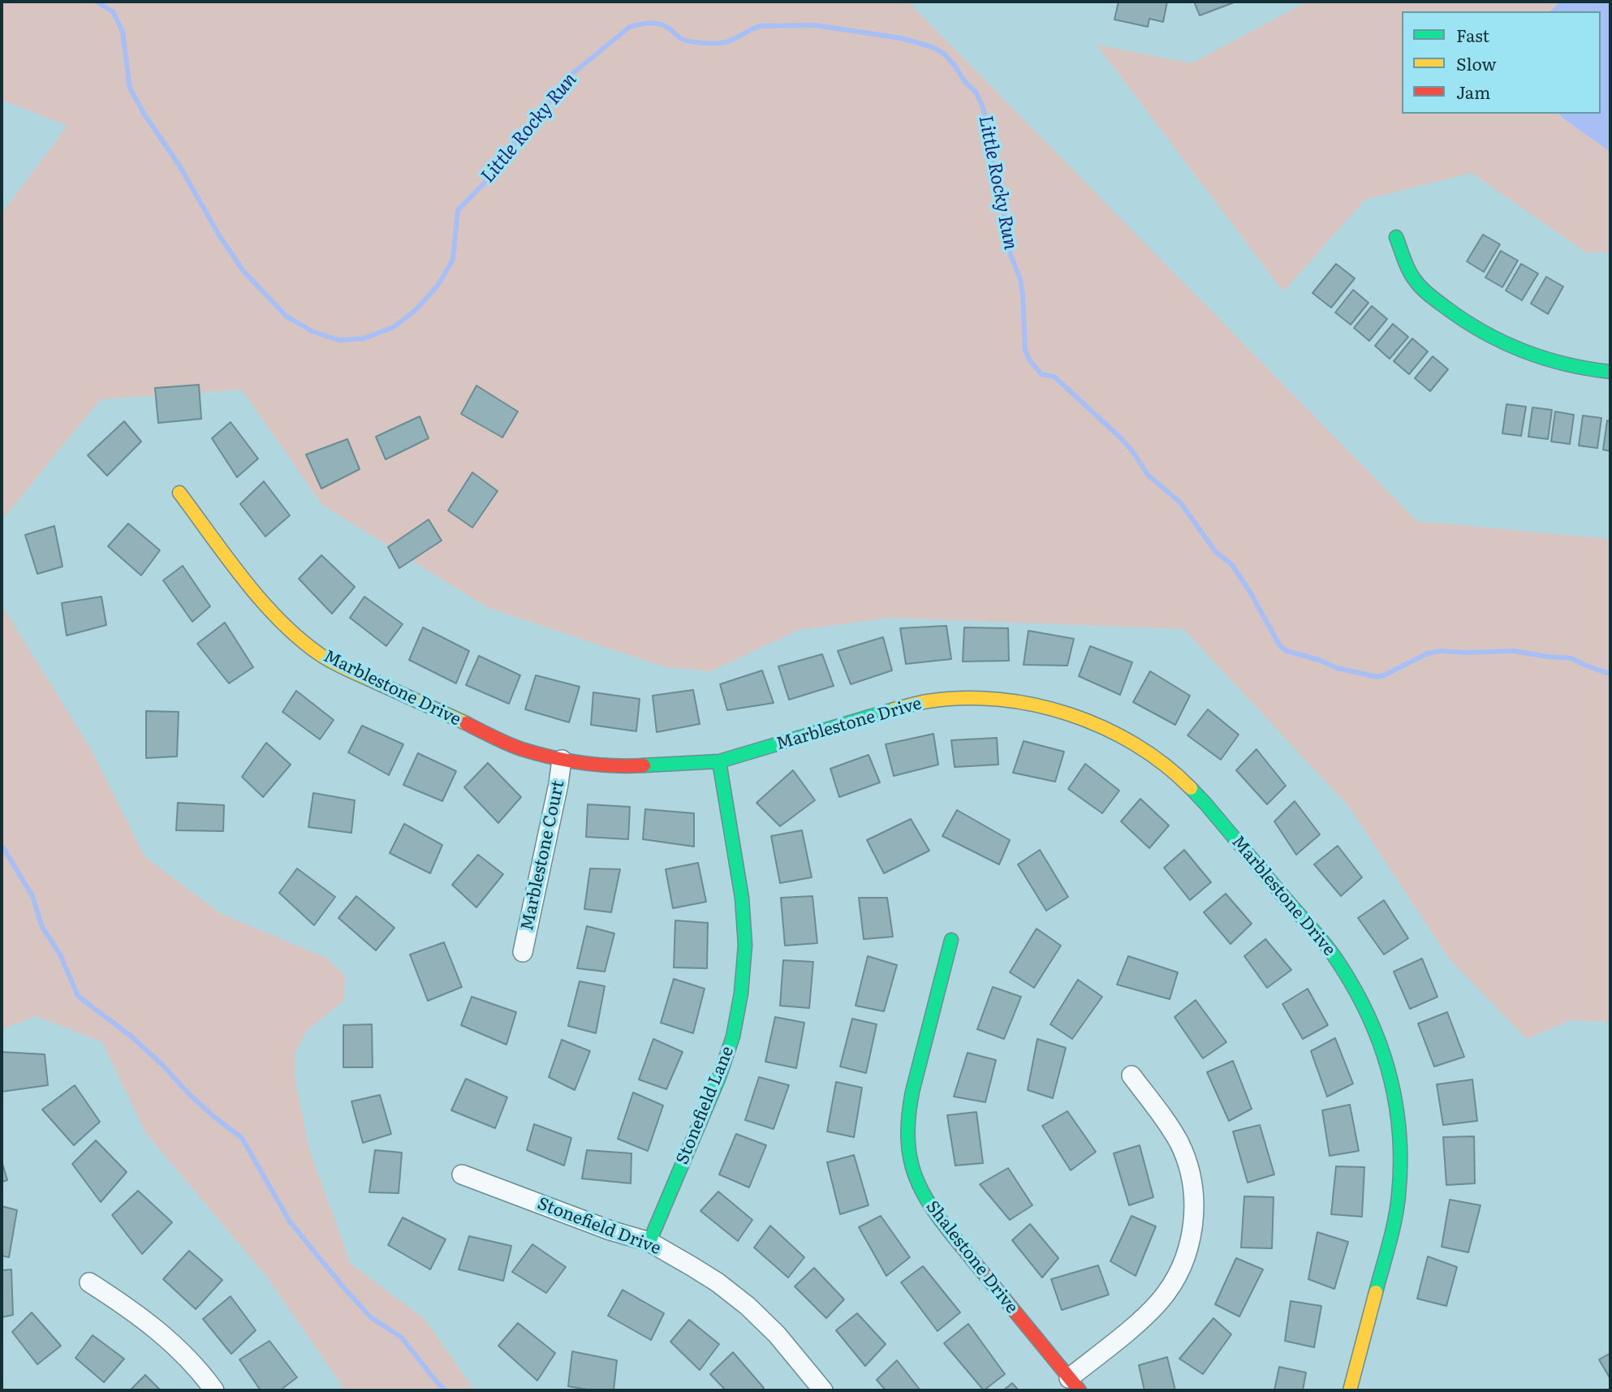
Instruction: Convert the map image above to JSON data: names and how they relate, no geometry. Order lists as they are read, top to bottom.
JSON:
{
  "streets": {
    "street": [
      "Marblestone Drive",
      "Marblestone Court",
      "Stonefield Lane",
      "Stonefield Drive",
      "Shalestone Drive"
    ]
  },
  "crossings": [
    ["Marblestone Drive", "Marblestone Court"],
    ["Marblestone Drive", "Stonefield Lane"],
    ["Stonefield Lane", "Stonefield Drive"]
  ],
  "water": ["Little Rocky Run"],
  "legend": ["Fast", "Slow", "Jam"]
}
